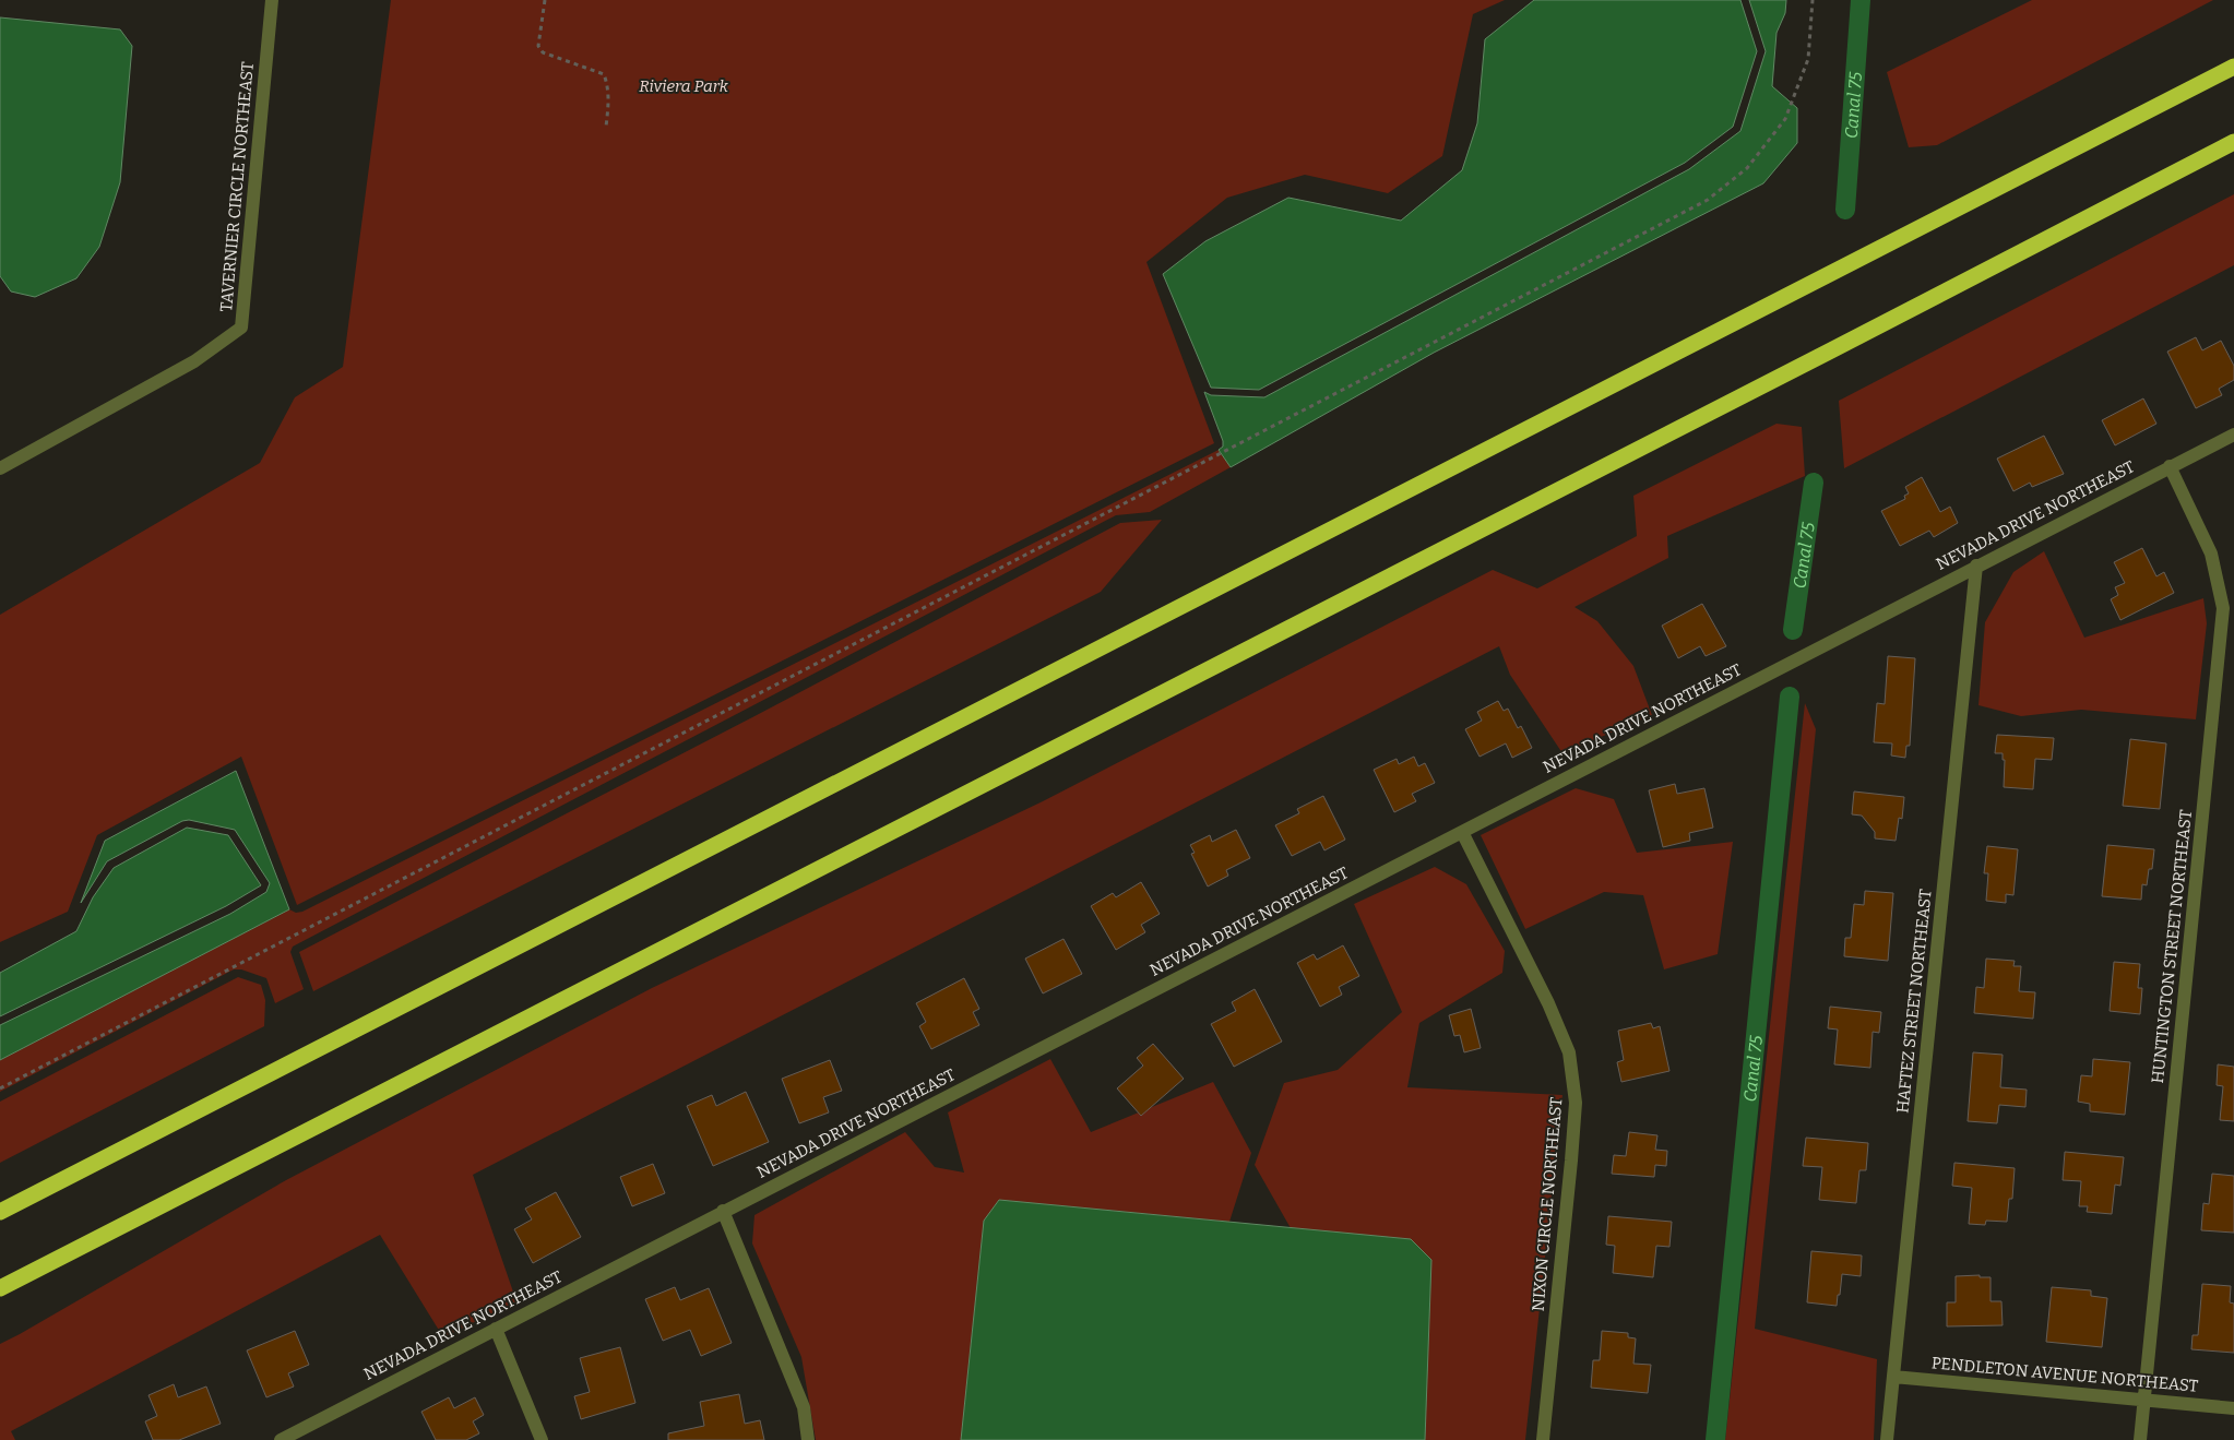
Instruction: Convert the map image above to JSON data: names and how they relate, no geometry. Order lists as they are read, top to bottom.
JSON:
{
  "streets": {
    "street": [
      "TAVERNIER CIRCLE NORTHEAST",
      "NEVADA DRIVE NORTHEAST",
      "HUNTINGTON STREET NORTHEAST",
      "HAFTEZ STREET NORTHEAST",
      "NIXON CIRCLE NORTHEAST",
      "PENDLETON AVENUE NORTHEAST"
    ]
  },
  "crossings": [
    ["NEVADA DRIVE NORTHEAST", "HUNTINGTON STREET NORTHEAST"],
    ["NEVADA DRIVE NORTHEAST", "HAFTEZ STREET NORTHEAST"],
    ["NEVADA DRIVE NORTHEAST", "NIXON CIRCLE NORTHEAST"],
    ["HUNTINGTON STREET NORTHEAST", "PENDLETON AVENUE NORTHEAST"],
    ["HAFTEZ STREET NORTHEAST", "PENDLETON AVENUE NORTHEAST"]
  ],
  "water": ["Canal 75"],
  "parks": ["Riviera Park"]
}
